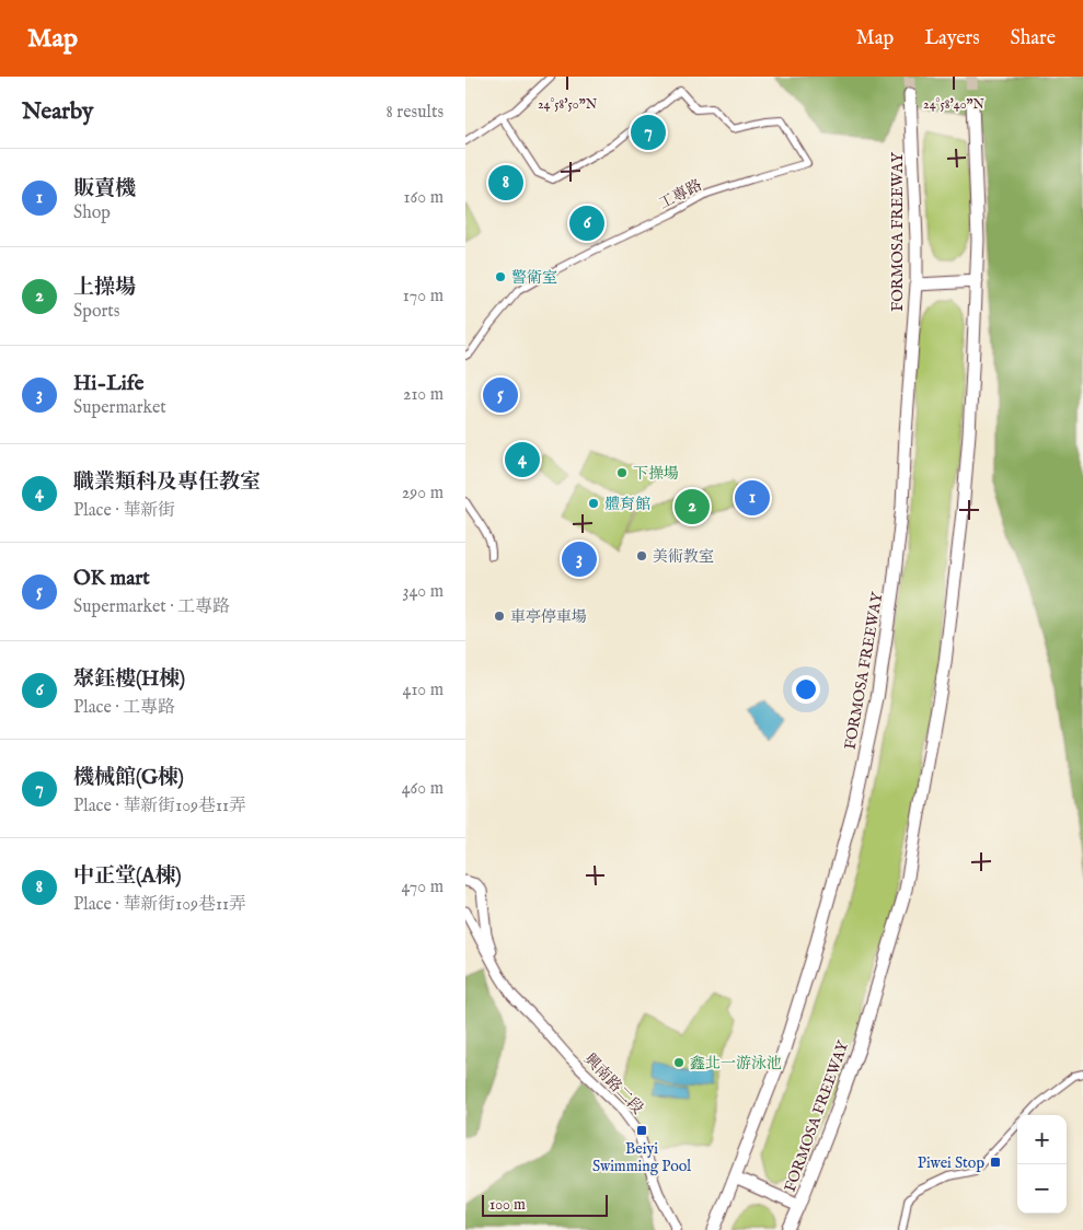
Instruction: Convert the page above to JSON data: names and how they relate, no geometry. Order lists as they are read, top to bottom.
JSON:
{
  "streets": {
    "highway": ["FORMOSA FREEWAY"],
    "street": ["工專路", "興南路二段"]
  },
  "places": {
    "other": [
      "警衛室",
      "下操場",
      "體育館",
      "美術教室",
      "車亭停車場",
      "鑫北一游泳池"
    ],
    "transit": ["Beiyi Swimming Pool", "Piwei Stop"]
  },
  "scale_bar": "100 m",
  "page": {
    "header": "Map",
    "nav": ["Map", "Layers", "Share"],
    "heading": ["Nearby", "8 results"],
    "pins": [
      "7",
      "8",
      "6",
      "5",
      "4",
      "1",
      "2",
      "3"
    ],
    "list": [
      {
        "mark": "1",
        "name": "販賣機",
        "note": "Shop",
        "value": "160 m"
      },
      {
        "mark": "2",
        "name": "上操場",
        "note": "Sports",
        "value": "170 m"
      },
      {
        "mark": "3",
        "name": "Hi-Life",
        "note": "Supermarket",
        "value": "210 m"
      },
      {
        "mark": "4",
        "name": "職業類科及專任教室",
        "note": "Place · 華新街",
        "value": "290 m"
      },
      {
        "mark": "5",
        "name": "OK mart",
        "note": "Supermarket · 工專路",
        "value": "340 m"
      },
      {
        "mark": "6",
        "name": "聚鈺樓(H棟)",
        "note": "Place · 工專路",
        "value": "410 m"
      },
      {
        "mark": "7",
        "name": "機械館(G棟)",
        "note": "Place · 華新街109巷11弄",
        "value": "460 m"
      },
      {
        "mark": "8",
        "name": "中正堂(A棟)",
        "note": "Place · 華新街109巷11弄",
        "value": "470 m"
      }
    ],
    "map_buttons": ["+", "−"],
    "scale": "100 m"
  },
  "coordinates": ["24°58'50\"N", "24°58'40\"N"]
}
